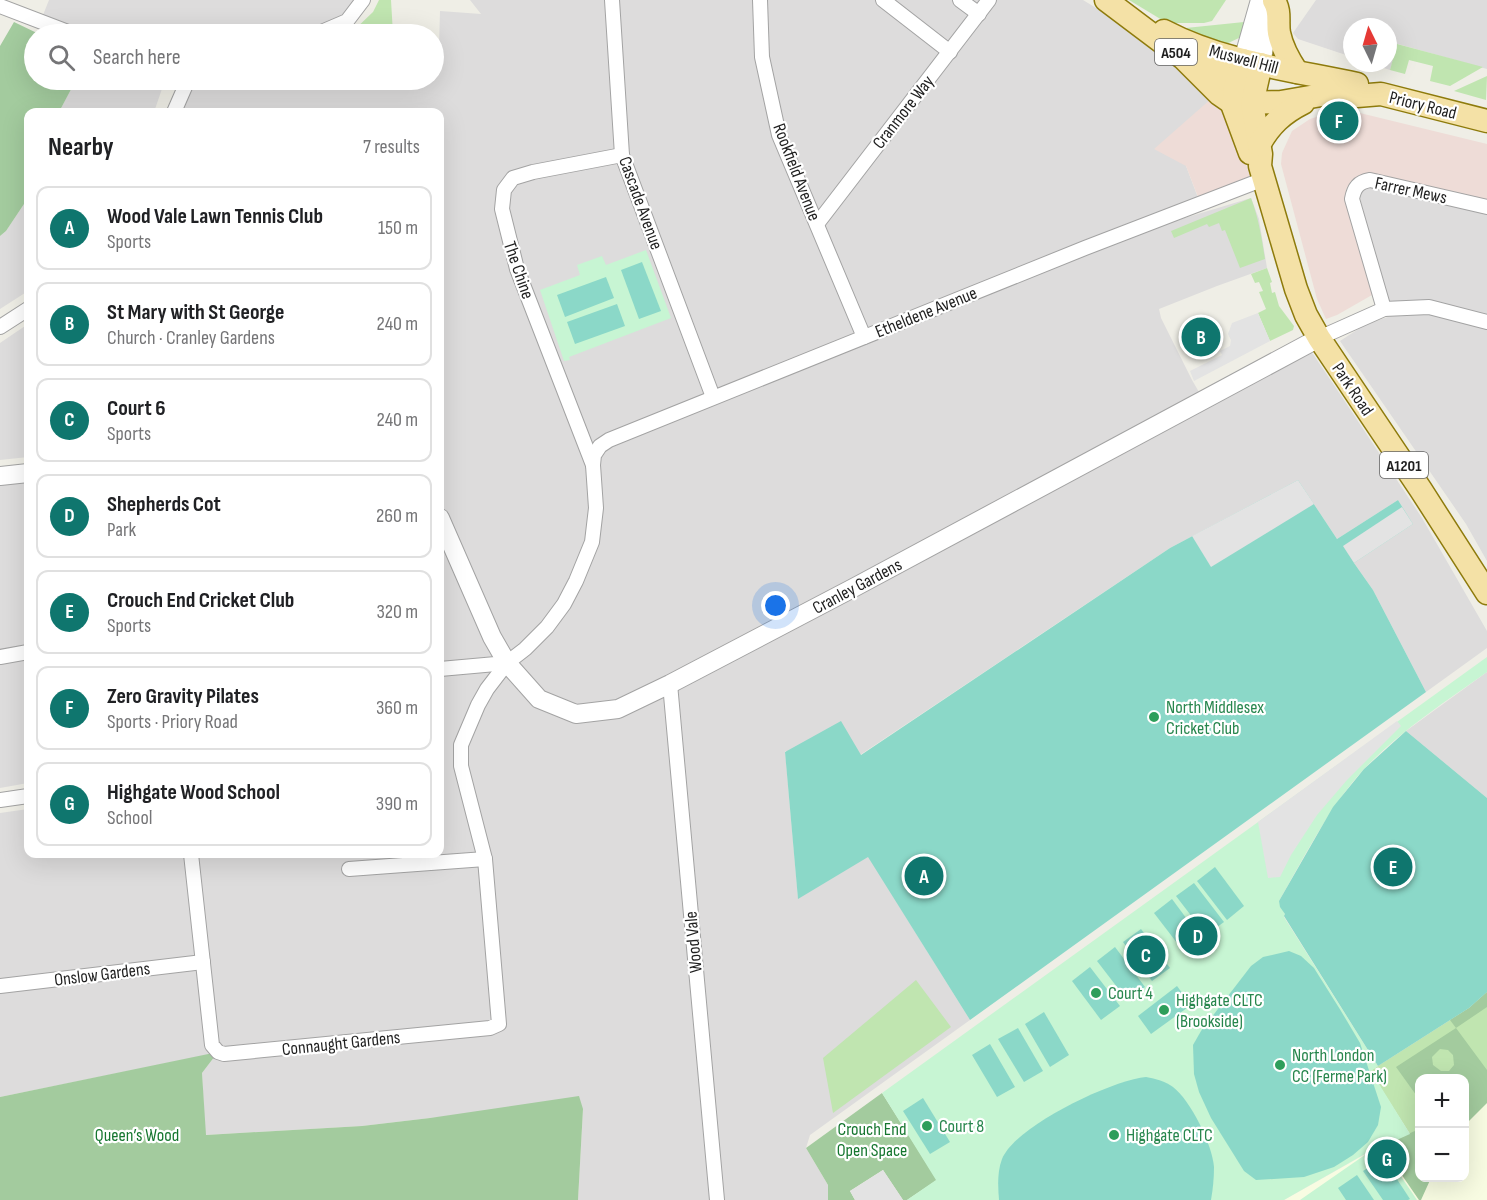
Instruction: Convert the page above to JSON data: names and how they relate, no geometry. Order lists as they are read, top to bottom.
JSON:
{
  "streets": {
    "main road": [
      "A504",
      "Muswell Hill",
      "Priory Road",
      "Park Road",
      "A1201"
    ],
    "street": [
      "Cranmore Way",
      "Rookfield Avenue",
      "Farrer Mews",
      "Cascade Avenue",
      "The Chine",
      "Etheldene Avenue",
      "Cranley Gardens",
      "Wood Vale",
      "Onslow Gardens",
      "Connaught Gardens"
    ]
  },
  "crossings": [
    ["Muswell Hill", "Priory Road"],
    ["Muswell Hill", "Park Road"],
    ["Muswell Hill", "A1201"],
    ["Priory Road", "Park Road"],
    ["Priory Road", "A1201"],
    ["Cranmore Way", "Rookfield Avenue"],
    ["Rookfield Avenue", "Etheldene Avenue"],
    ["Cascade Avenue", "The Chine"],
    ["Cascade Avenue", "Etheldene Avenue"],
    ["The Chine", "Etheldene Avenue"],
    ["The Chine", "Cranley Gardens"],
    ["The Chine", "Connaught Gardens"],
    ["Etheldene Avenue", "Park Road"],
    ["Park Road", "A1201"],
    ["Park Road", "Cranley Gardens"],
    ["Cranley Gardens", "Wood Vale"],
    ["Cranley Gardens", "Connaught Gardens"],
    ["Onslow Gardens", "Connaught Gardens"]
  ],
  "parks": ["Crouch End Open Space", "Queen’s Wood"],
  "places": [
    "North Middlesex Cricket Club",
    "Court 4",
    "Highgate CLTC (Brookside)",
    "North London CC (Ferme Park)",
    "Court 8",
    "Highgate CLTC"
  ],
  "north": "top",
  "page": {
    "search": "Search here",
    "pins": [
      "F",
      "B",
      "E",
      "A",
      "D",
      "C",
      "G"
    ],
    "heading": ["Nearby", "7 results"],
    "list": [
      {
        "mark": "A",
        "name": "Wood Vale Lawn Tennis Club",
        "note": "Sports",
        "value": "150 m"
      },
      {
        "mark": "B",
        "name": "St Mary with St George",
        "note": "Church · Cranley Gardens",
        "value": "240 m"
      },
      {
        "mark": "C",
        "name": "Court 6",
        "note": "Sports",
        "value": "240 m"
      },
      {
        "mark": "D",
        "name": "Shepherds Cot",
        "note": "Park",
        "value": "260 m"
      },
      {
        "mark": "E",
        "name": "Crouch End Cricket Club",
        "note": "Sports",
        "value": "320 m"
      },
      {
        "mark": "F",
        "name": "Zero Gravity Pilates",
        "note": "Sports · Priory Road",
        "value": "360 m"
      },
      {
        "mark": "G",
        "name": "Highgate Wood School",
        "note": "School",
        "value": "390 m"
      }
    ],
    "map_buttons": ["+", "−"]
  }
}
